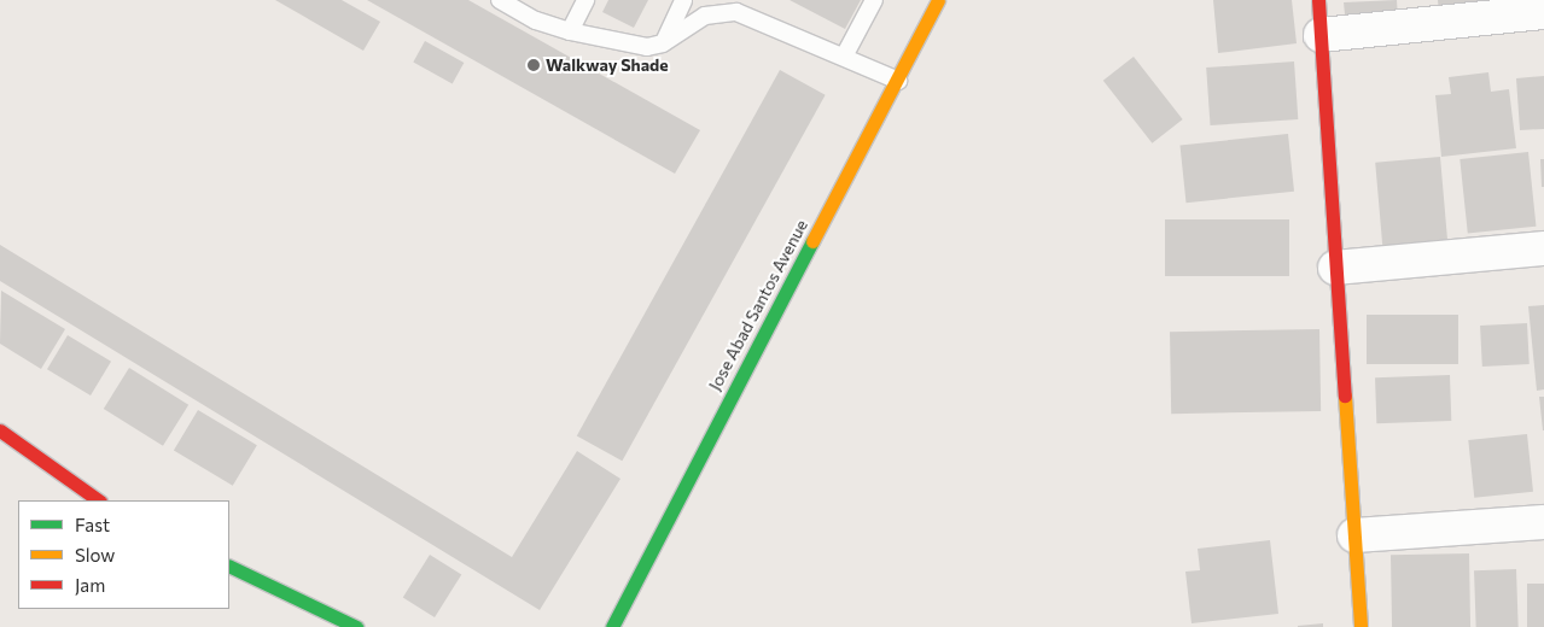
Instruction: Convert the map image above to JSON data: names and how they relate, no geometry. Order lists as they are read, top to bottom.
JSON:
{
  "streets": {
    "main road": ["Jose Abad Santos Avenue"]
  },
  "places": ["Walkway Shade"],
  "legend": ["Fast", "Slow", "Jam"]
}
